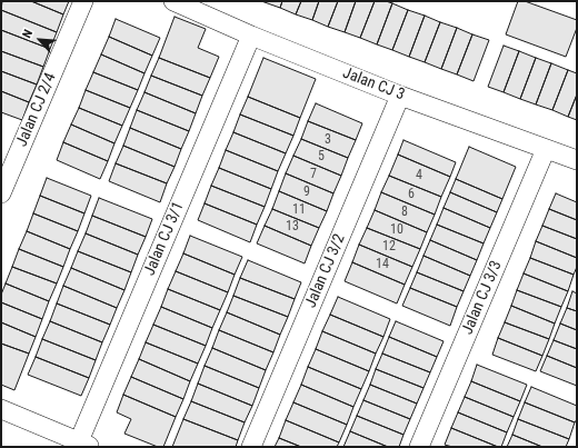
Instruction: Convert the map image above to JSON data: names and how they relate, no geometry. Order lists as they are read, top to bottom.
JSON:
{
  "streets": {
    "street": [
      "Jalan CJ 3",
      "Jalan CJ 2/4",
      "Jalan CJ 3/1",
      "Jalan CJ 3/2",
      "Jalan CJ 3/3"
    ]
  },
  "crossings": [
    ["Jalan CJ 3", "Jalan CJ 3/1"],
    ["Jalan CJ 3", "Jalan CJ 3/2"],
    ["Jalan CJ 3", "Jalan CJ 3/3"]
  ],
  "house_numbers": [
    "3",
    "5",
    "7",
    "4",
    "9",
    "6",
    "11",
    "8",
    "13",
    "10",
    "12",
    "14"
  ],
  "north": "top left"
}
